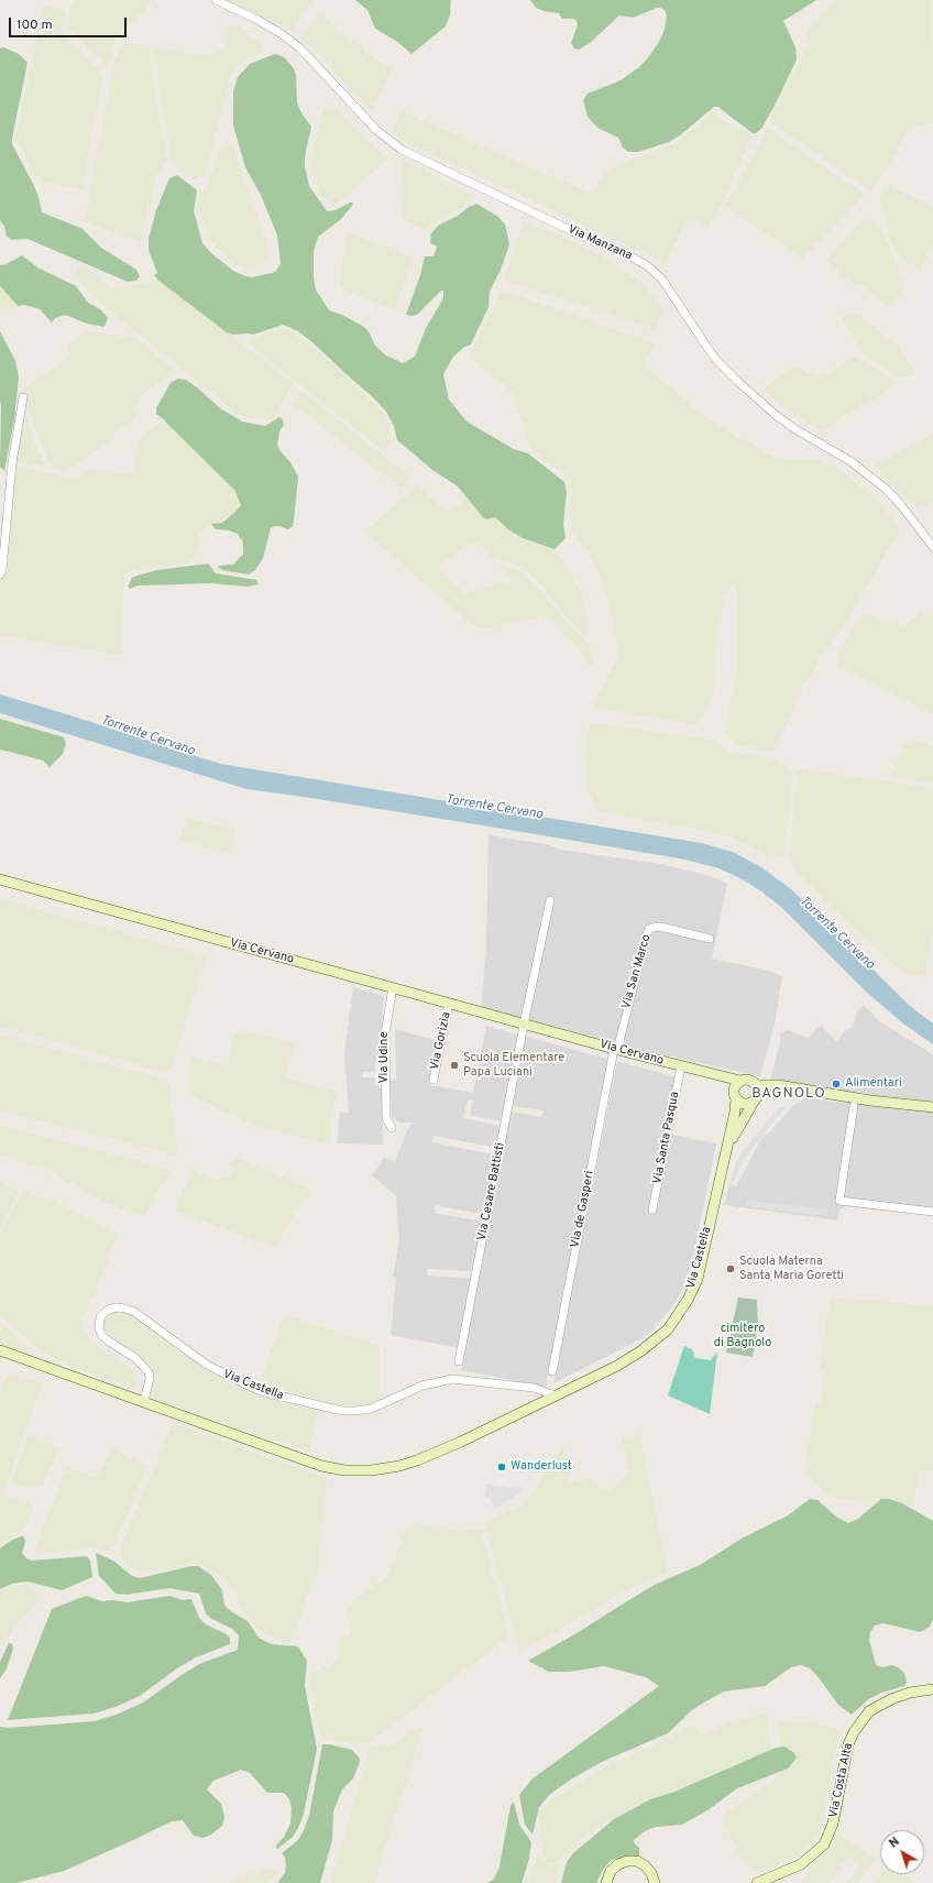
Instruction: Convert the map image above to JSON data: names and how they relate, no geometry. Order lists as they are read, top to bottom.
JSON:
{
  "streets": {
    "main road": ["Via Cervano", "Via Castella", "Via Costa Alta"],
    "street": [
      "Via Manzana",
      "Via San Marco",
      "Via Gorizia",
      "Via Udine",
      "Via Santa Pasqua",
      "Via Cesare Battisti",
      "Via de Gasperi"
    ]
  },
  "crossings": [
    ["Via Cervano", "Via San Marco"],
    ["Via Cervano", "Via Gorizia"],
    ["Via Cervano", "Via Udine"],
    ["Via Cervano", "Via Santa Pasqua"],
    ["Via Cervano", "Via Cesare Battisti"],
    ["Via Cervano", "Via de Gasperi"],
    ["Via San Marco", "Via de Gasperi"]
  ],
  "districts": ["BAGNOLO"],
  "water": ["Torrente Cervano"],
  "parks": ["cimitero di Bagnolo"],
  "places": [
    "Scuola Elementare Papa Luciani",
    "Alimentari",
    "Scuola Materna Santa Maria Goretti",
    "Wanderlust"
  ],
  "scale_bar": "100 m",
  "north": "top left"
}
